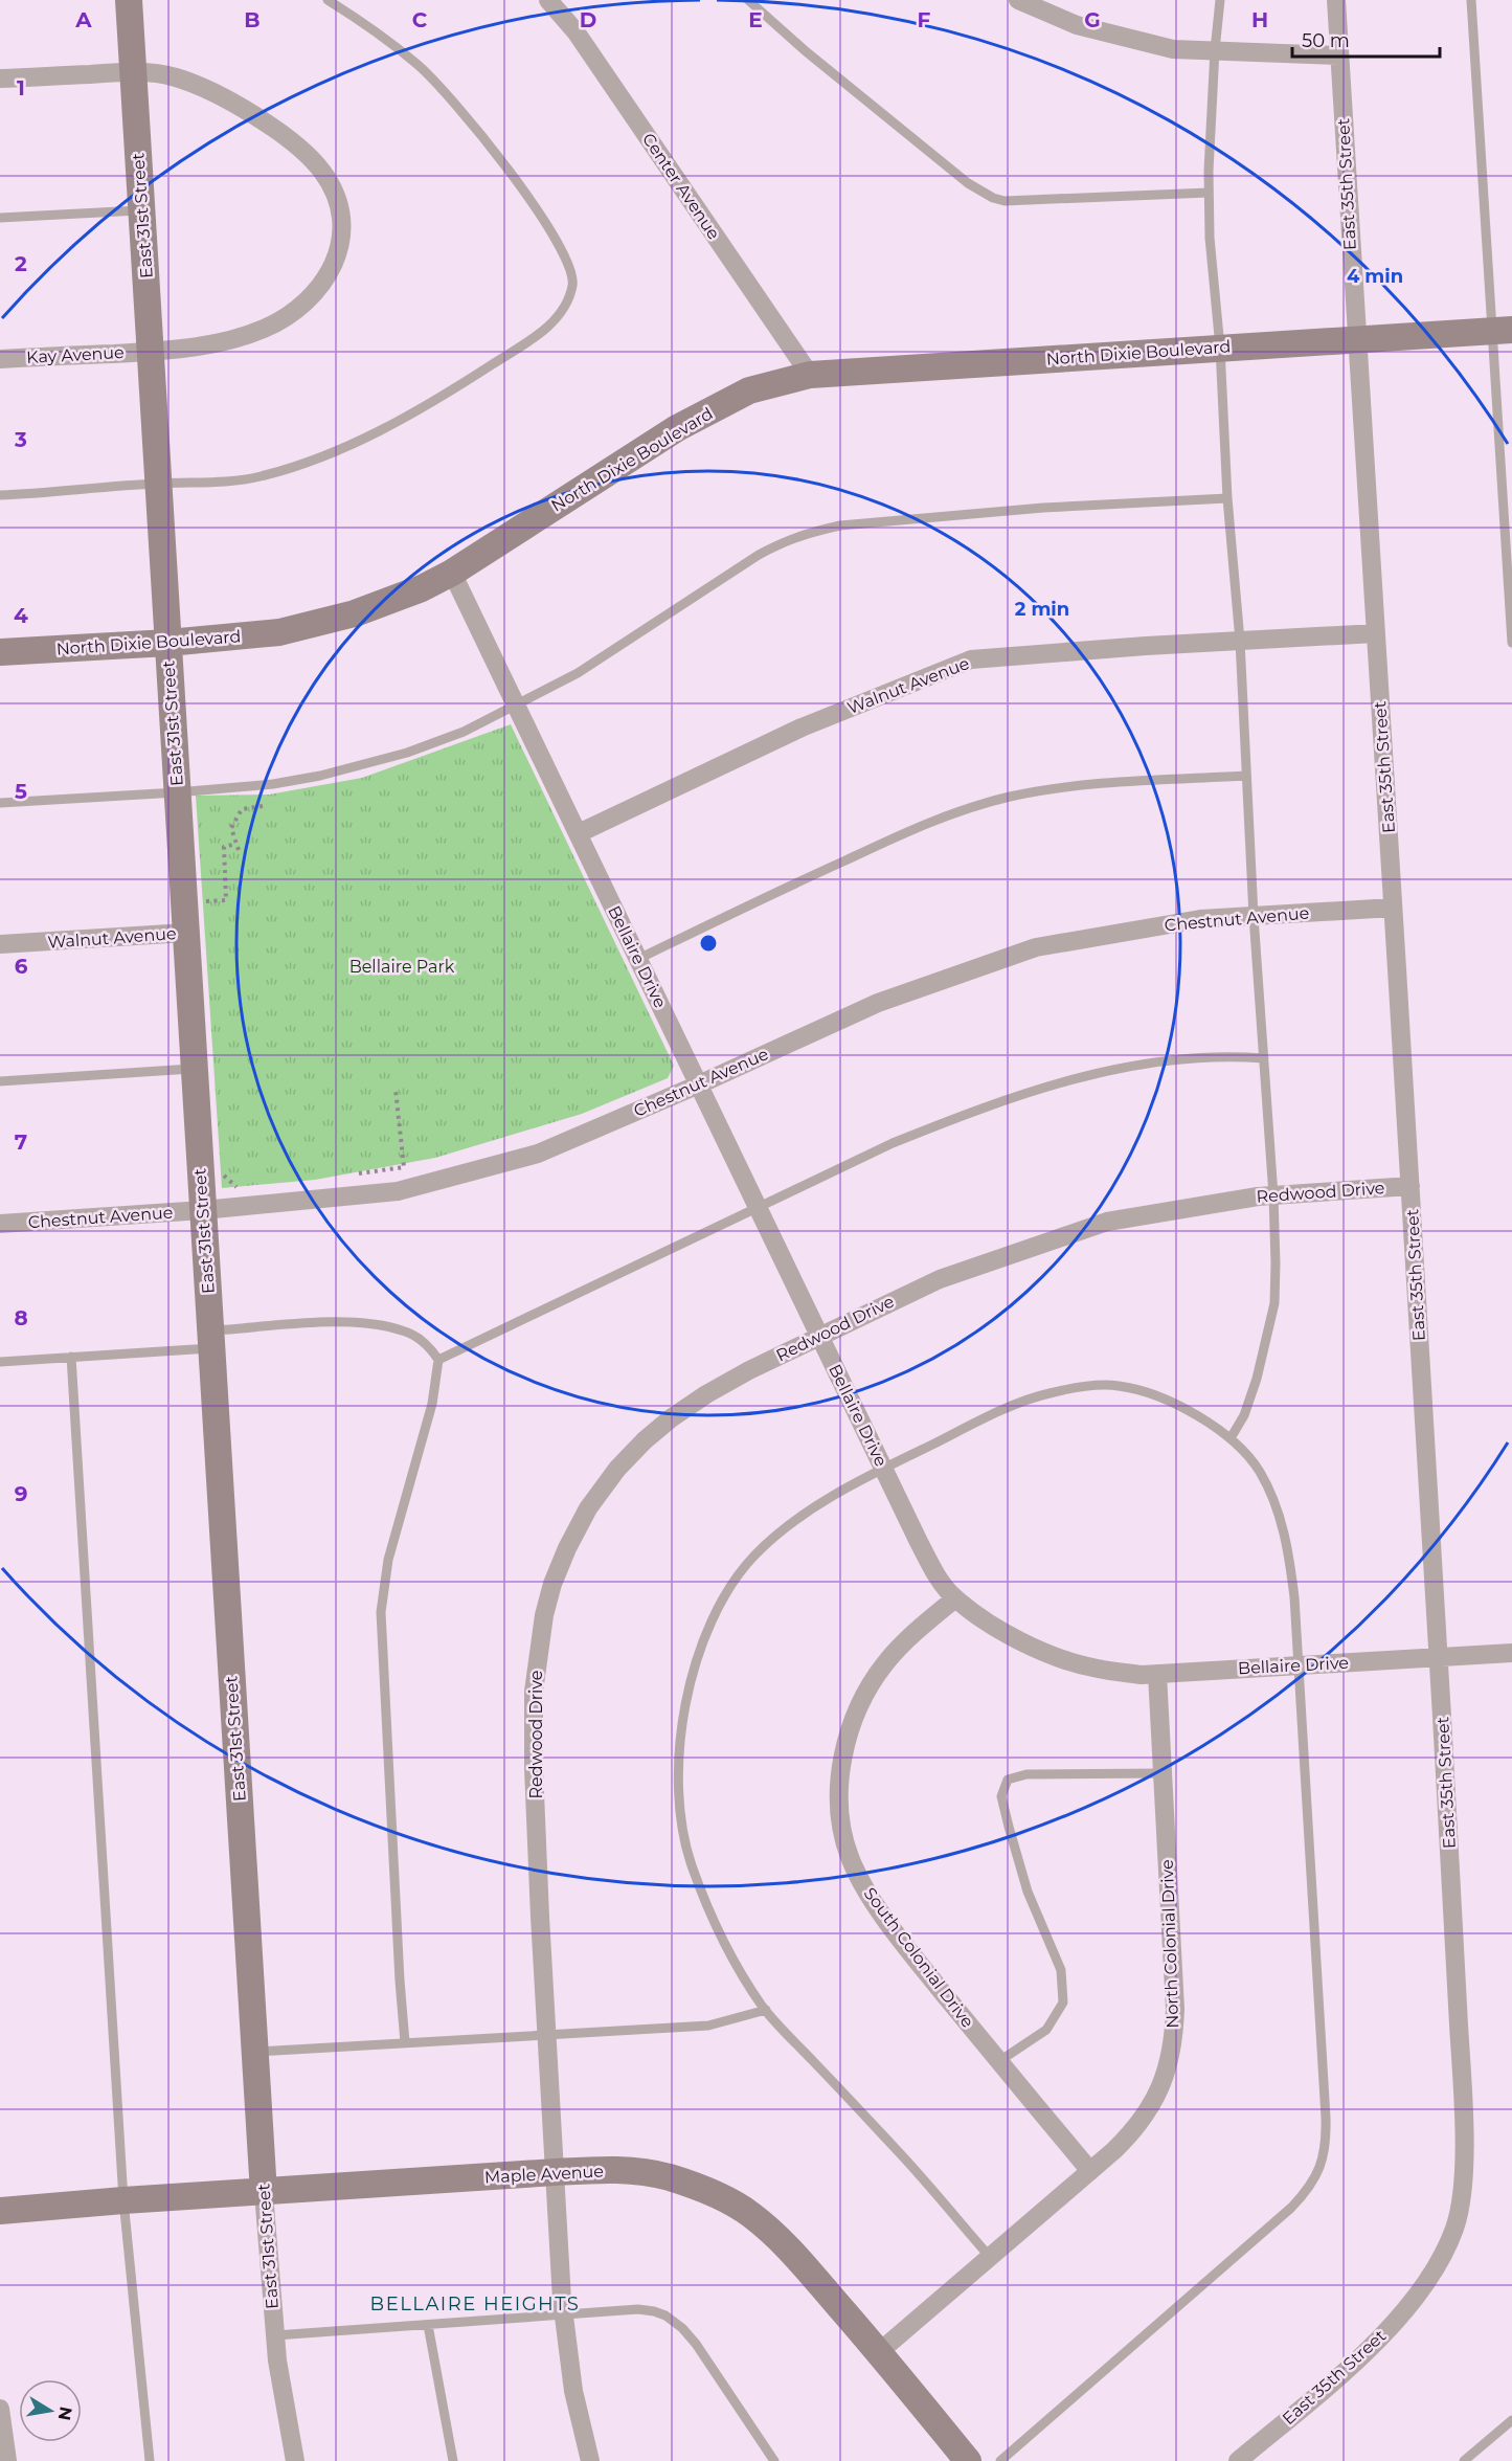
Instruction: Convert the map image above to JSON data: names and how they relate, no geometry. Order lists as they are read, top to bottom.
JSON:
{
  "streets": {
    "street": [
      "East 35th Street",
      "Center Avenue",
      "East 31st Street",
      "North Dixie Boulevard",
      "Kay Avenue",
      "Walnut Avenue",
      "Chestnut Avenue",
      "Bellaire Drive",
      "Redwood Drive",
      "North Colonial Drive",
      "South Colonial Drive",
      "Maple Avenue"
    ]
  },
  "crossings": [
    ["East 35th Street", "North Dixie Boulevard"],
    ["East 35th Street", "Walnut Avenue"],
    ["East 35th Street", "Chestnut Avenue"],
    ["East 35th Street", "Bellaire Drive"],
    ["East 35th Street", "Redwood Drive"],
    ["Center Avenue", "North Dixie Boulevard"],
    ["East 31st Street", "North Dixie Boulevard"],
    ["East 31st Street", "Kay Avenue"],
    ["East 31st Street", "Walnut Avenue"],
    ["East 31st Street", "Chestnut Avenue"],
    ["East 31st Street", "Maple Avenue"],
    ["North Dixie Boulevard", "Bellaire Drive"],
    ["Walnut Avenue", "Bellaire Drive"],
    ["Chestnut Avenue", "Bellaire Drive"],
    ["Bellaire Drive", "Redwood Drive"],
    ["Bellaire Drive", "North Colonial Drive"],
    ["Bellaire Drive", "South Colonial Drive"],
    ["Redwood Drive", "Maple Avenue"],
    ["North Colonial Drive", "South Colonial Drive"],
    ["North Colonial Drive", "Maple Avenue"]
  ],
  "districts": ["BELLAIRE HEIGHTS"],
  "parks": ["Bellaire Park"],
  "scale_bar": "50 m",
  "north": "right",
  "grid": {
    "columns": [
      "A",
      "B",
      "C",
      "D",
      "E",
      "F",
      "G",
      "H"
    ],
    "rows": [
      "1",
      "2",
      "3",
      "4",
      "5",
      "6",
      "7",
      "8",
      "9"
    ]
  },
  "rings": ["4 min", "2 min"]
}
